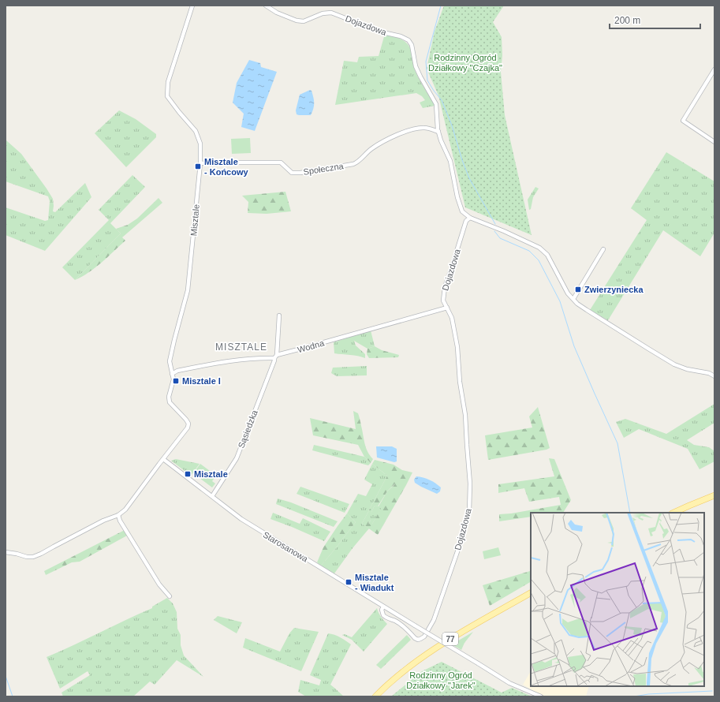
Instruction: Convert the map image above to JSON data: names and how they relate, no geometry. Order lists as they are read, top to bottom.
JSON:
{
  "streets": {
    "main road": ["77"],
    "street": [
      "Dojazdowa",
      "Społeczna",
      "Misztale",
      "Wodna",
      "Sąsiedzka",
      "Starosanowa"
    ]
  },
  "crossings": [
    ["Dojazdowa", "Społeczna"],
    ["Dojazdowa", "Wodna"],
    ["Dojazdowa", "Starosanowa"],
    ["Społeczna", "Misztale"],
    ["Misztale", "Wodna"],
    ["Misztale", "Starosanowa"],
    ["Wodna", "Sąsiedzka"],
    ["Sąsiedzka", "Starosanowa"]
  ],
  "districts": ["MISZTALE"],
  "parks": ["Rodzinny Ogród Działkowy \"Czajka\"", "Rodzinny Ogród Działkowy \"Jarek\""],
  "places": {
    "transit": [
      "Misztale - Końcowy",
      "Zwierzyniecka",
      "Misztale I",
      "Misztale",
      "Misztale - Wiadukt"
    ]
  },
  "scale_bar": "200 m"
}
